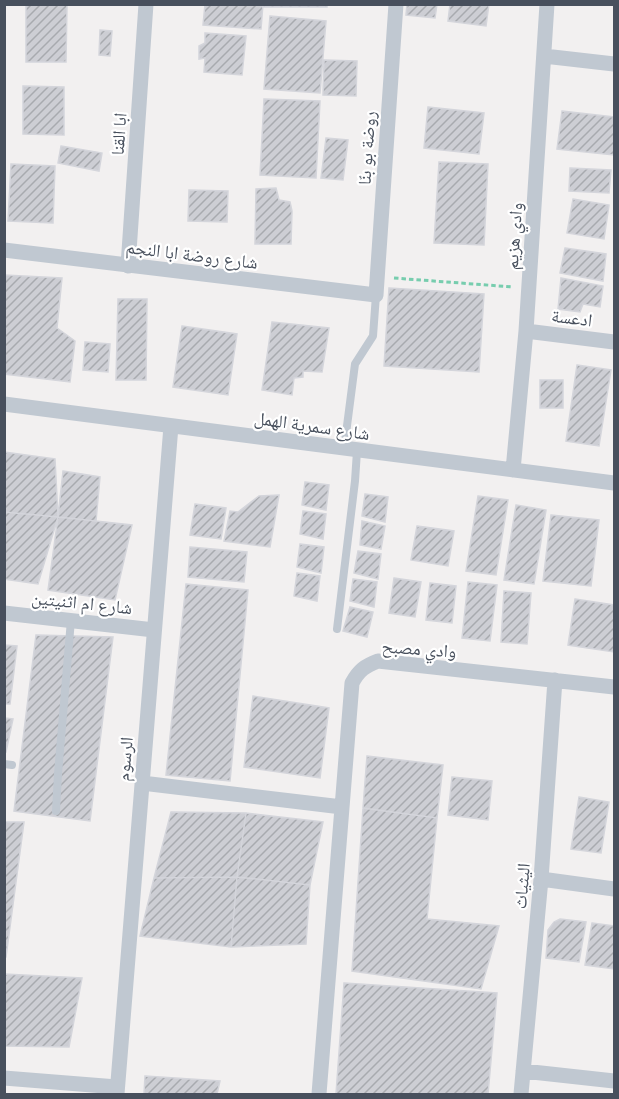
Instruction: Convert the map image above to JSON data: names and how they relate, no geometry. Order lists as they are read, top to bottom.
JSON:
{
  "streets": {
    "street": [
      "ابا القنا",
      "روضة بو بنّا",
      "وادي هزيم",
      "شارع روضة ابا النجم",
      "ادعسة",
      "شارع سمرية الهمل",
      "شارع ام اثنيتين",
      "وادي مصبح",
      "الرسوم",
      "اليثياث"
    ]
  },
  "crossings": [
    ["ابا القنا", "شارع روضة ابا النجم"],
    ["روضة بو بنّا", "شارع روضة ابا النجم"],
    ["وادي هزيم", "ادعسة"],
    ["وادي هزيم", "شارع سمرية الهمل"],
    ["شارع سمرية الهمل", "الرسوم"],
    ["شارع ام اثنيتين", "الرسوم"],
    ["وادي مصبح", "اليثياث"]
  ]
}
